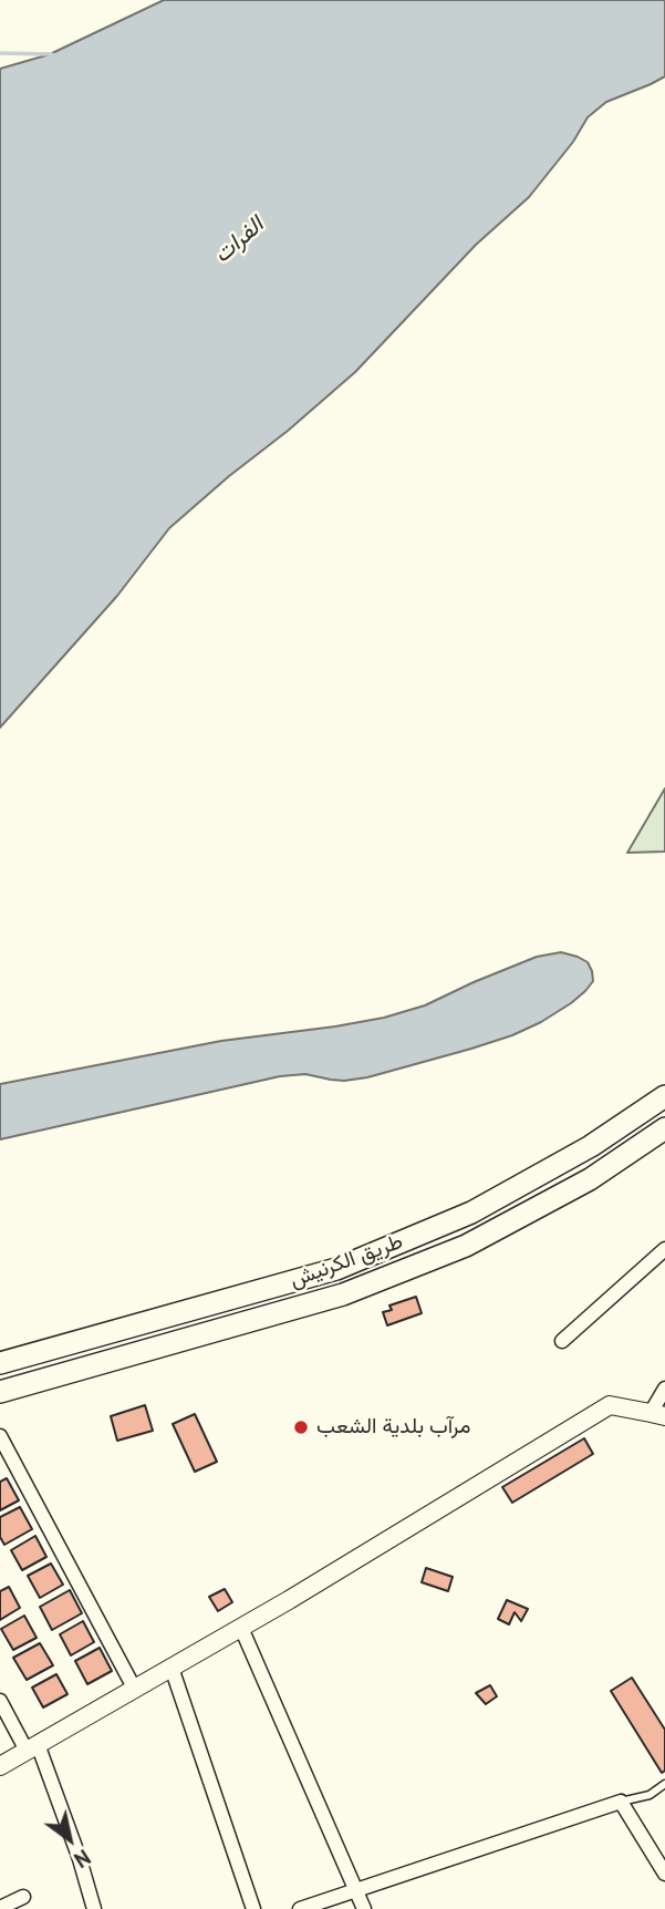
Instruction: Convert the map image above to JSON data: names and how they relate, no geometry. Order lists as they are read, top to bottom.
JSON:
{
  "streets": {
    "main road": ["طريق الكرنيش"]
  },
  "water": ["الفرات"],
  "places": ["مرآب بلدية الشعب"],
  "north": "bottom right"
}
